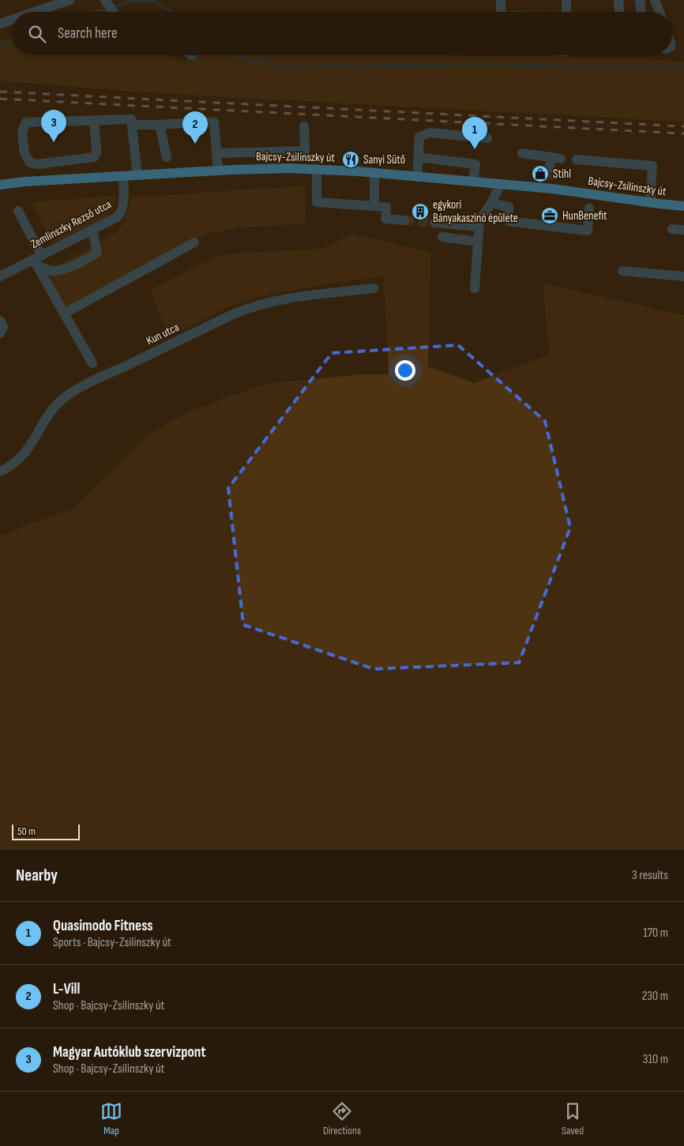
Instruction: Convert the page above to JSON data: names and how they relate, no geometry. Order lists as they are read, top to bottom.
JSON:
{
  "streets": {
    "main road": ["Bajcsy-Zsilinszky út"],
    "street": ["Zemlinszky Rezső utca", "Kun utca"]
  },
  "crossings": [
    ["Bajcsy-Zsilinszky út", "Zemlinszky Rezső utca"]
  ],
  "places": {
    "restaurant": ["Sanyi Sütő"],
    "shop": ["Stihl"],
    "building": ["egykori Bányakaszinó épülete"],
    "office": ["HunBenefit"]
  },
  "scale_bar": "50 m",
  "page": {
    "search": "Search here",
    "pins": ["3", "2", "1"],
    "scale": "50 m",
    "heading": ["Nearby", "3 results"],
    "list": [
      {
        "mark": "1",
        "name": "Quasimodo Fitness",
        "note": "Sports · Bajcsy-Zsilinszky út",
        "value": "170 m"
      },
      {
        "mark": "2",
        "name": "L-Vill",
        "note": "Shop · Bajcsy-Zsilinszky út",
        "value": "230 m"
      },
      {
        "mark": "3",
        "name": "Magyar Autóklub szervizpont",
        "note": "Shop · Bajcsy-Zsilinszky út",
        "value": "310 m"
      }
    ],
    "nav": ["Map", "Directions", "Saved"]
  }
}
